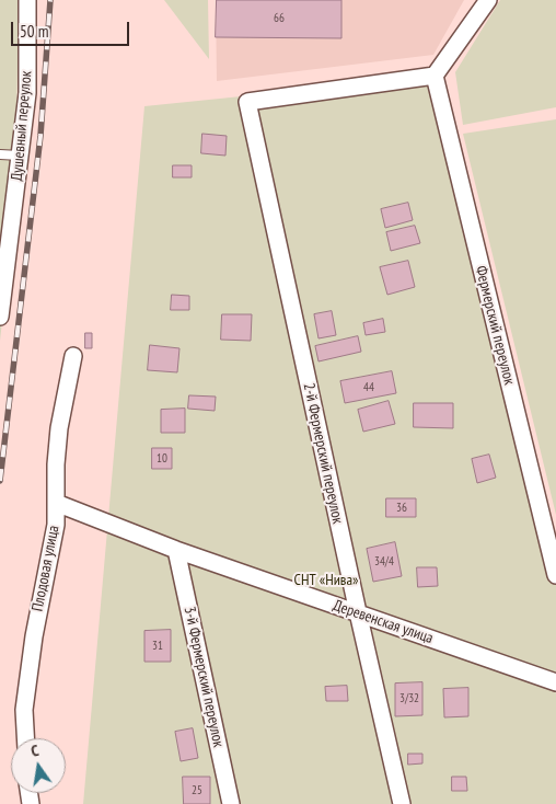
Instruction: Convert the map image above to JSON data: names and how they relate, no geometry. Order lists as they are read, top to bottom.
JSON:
{
  "streets": {
    "street": [
      "Душевный переулок",
      "Фермерский переулок",
      "2-й Фермерский переулок",
      "Плодовая улица",
      "Деревенская улица",
      "3-й Фермерский переулок"
    ]
  },
  "crossings": [
    ["Фермерский переулок", "2-й Фермерский переулок"],
    ["2-й Фермерский переулок", "Деревенская улица"],
    ["Плодовая улица", "Деревенская улица"],
    ["Деревенская улица", "3-й Фермерский переулок"]
  ],
  "parks": ["СНТ «Нива»"],
  "house_numbers": [
    "66",
    "44",
    "10",
    "36",
    "34/4",
    "31",
    "3/32",
    "25"
  ],
  "scale_bar": "50 m",
  "north": "top"
}
